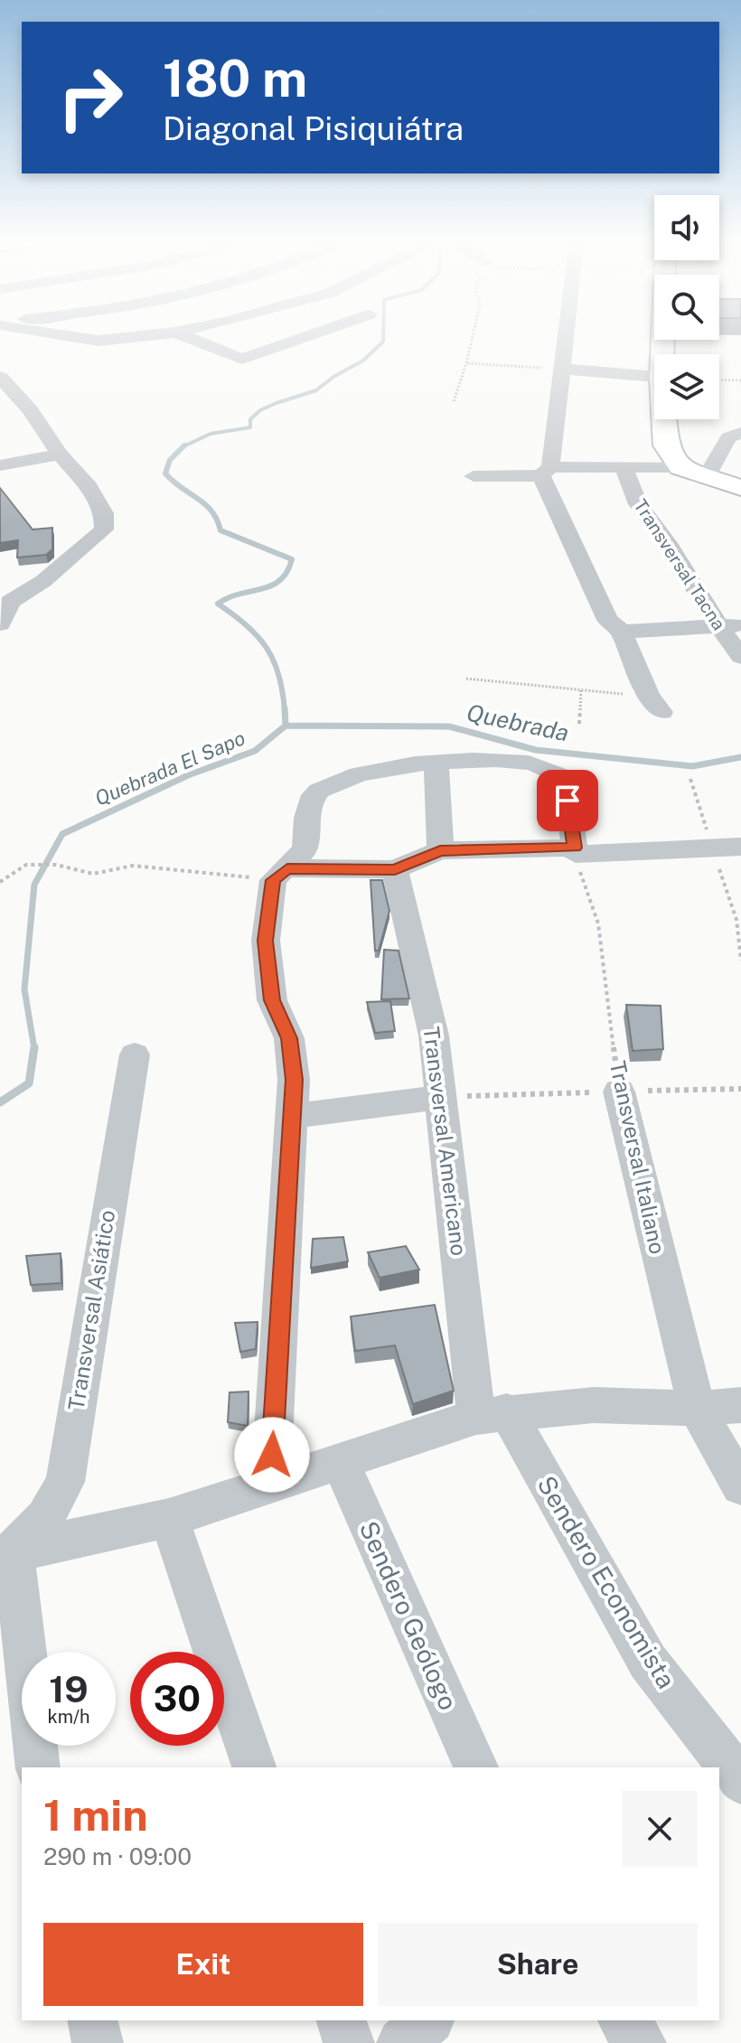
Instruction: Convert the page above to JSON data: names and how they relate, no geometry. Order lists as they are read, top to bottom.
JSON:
{
  "streets": {
    "street": [
      "Transversal Tacna",
      "Transversal Americano",
      "Transversal Italiano",
      "Transversal Asiático",
      "Sendero Economista",
      "Sendero Geólogo"
    ]
  },
  "crossings": [
    ["Transversal Americano", "Sendero Economista"]
  ],
  "water": ["Quebrada", "Quebrada El Sapo"],
  "page": {
    "turn": ["180 m", "Diagonal Pisiquiátra"],
    "speed": "19 km/h",
    "limit": "30",
    "heading": ["1 min", "290 m · 09:00"],
    "buttons": ["Exit", "Share"]
  }
}
